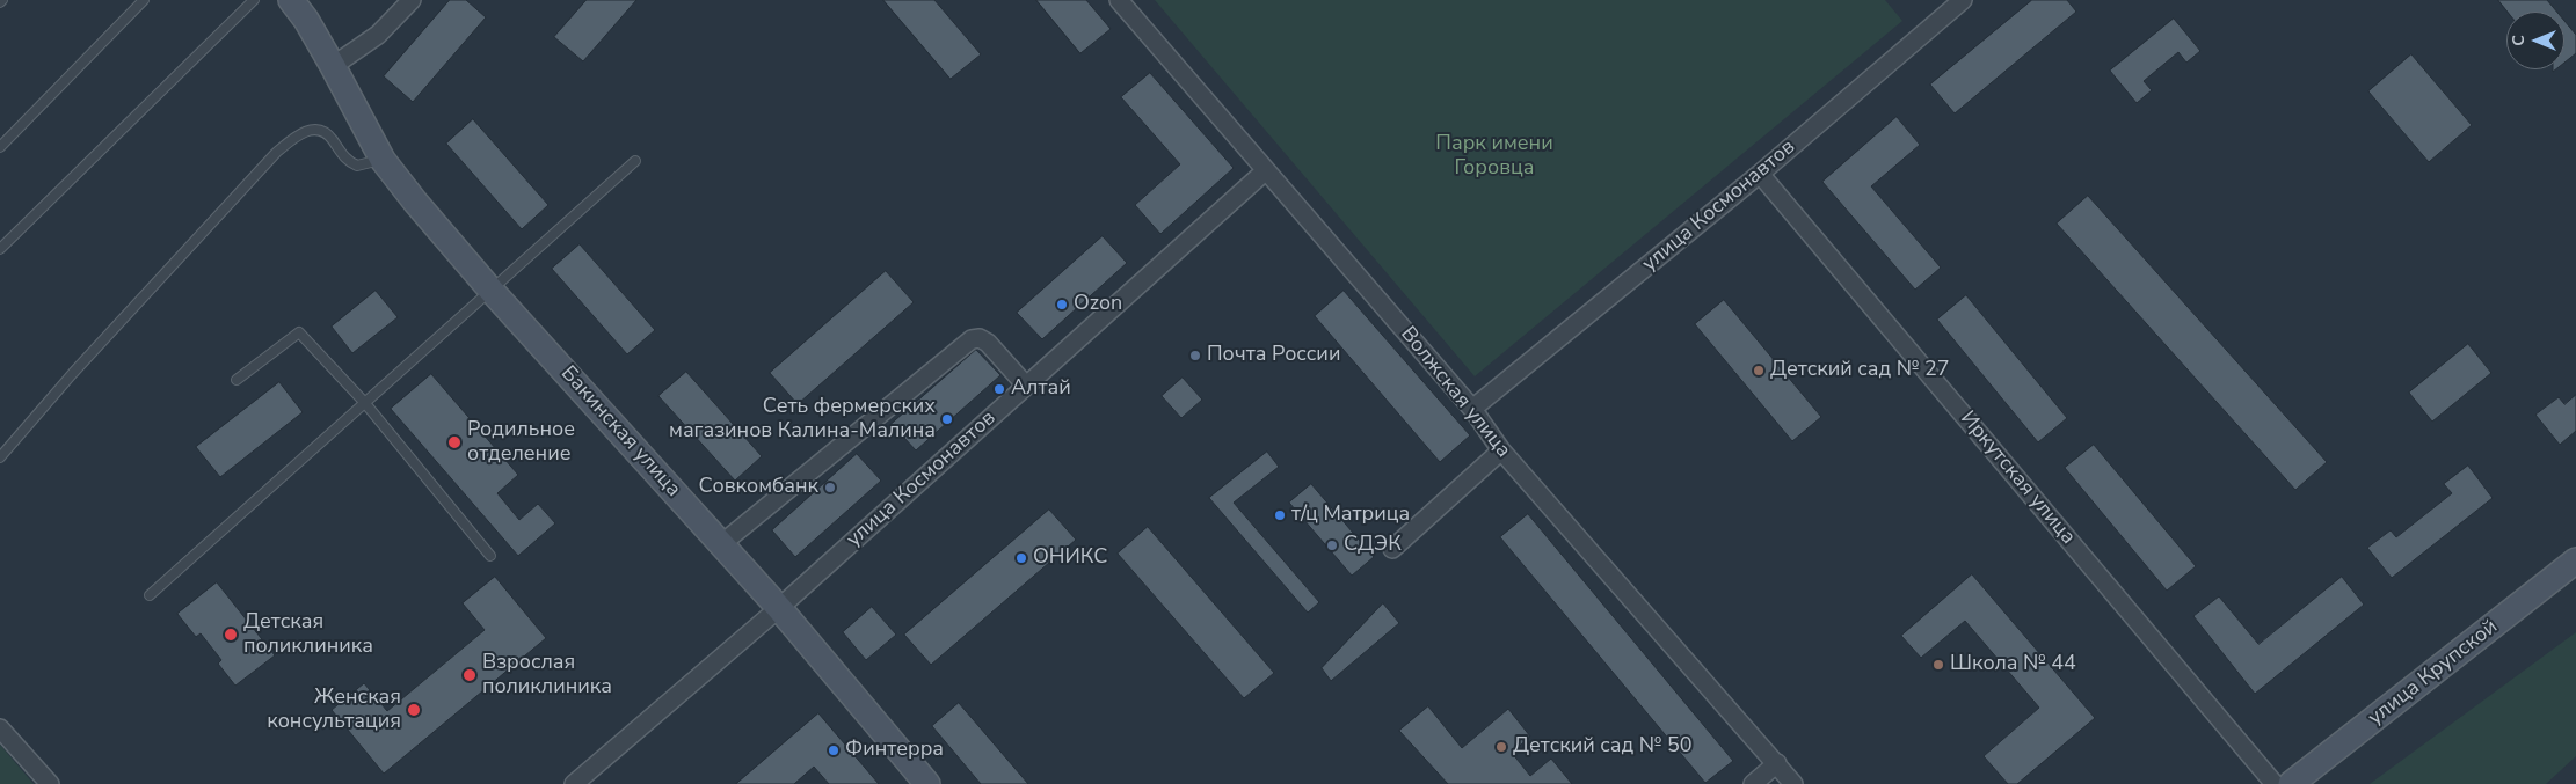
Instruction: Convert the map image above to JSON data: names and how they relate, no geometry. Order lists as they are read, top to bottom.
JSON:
{
  "streets": {
    "street": [
      "улица Космонавтов",
      "Волжская улица",
      "Бакинская улица",
      "Иркутская улица",
      "улица Крупской"
    ]
  },
  "crossings": [
    ["улица Космонавтов", "Волжская улица"],
    ["улица Космонавтов", "Бакинская улица"],
    ["улица Космонавтов", "Иркутская улица"]
  ],
  "parks": ["Парк имени Горовца"],
  "places": [
    "Ozon",
    "Почта России",
    "Детский сад № 27",
    "Алтай",
    "Сеть фермерских магазинов Калина-Малина",
    "Родильное отделение",
    "Совкомбанк",
    "т/ц Матрица",
    "СДЭК",
    "ОНИКС",
    "Детская поликлиника",
    "Школа № 44",
    "Взрослая поликлиника",
    "Женская консультация",
    "Детский сад № 50",
    "Финтерра"
  ],
  "north": "left"
}
